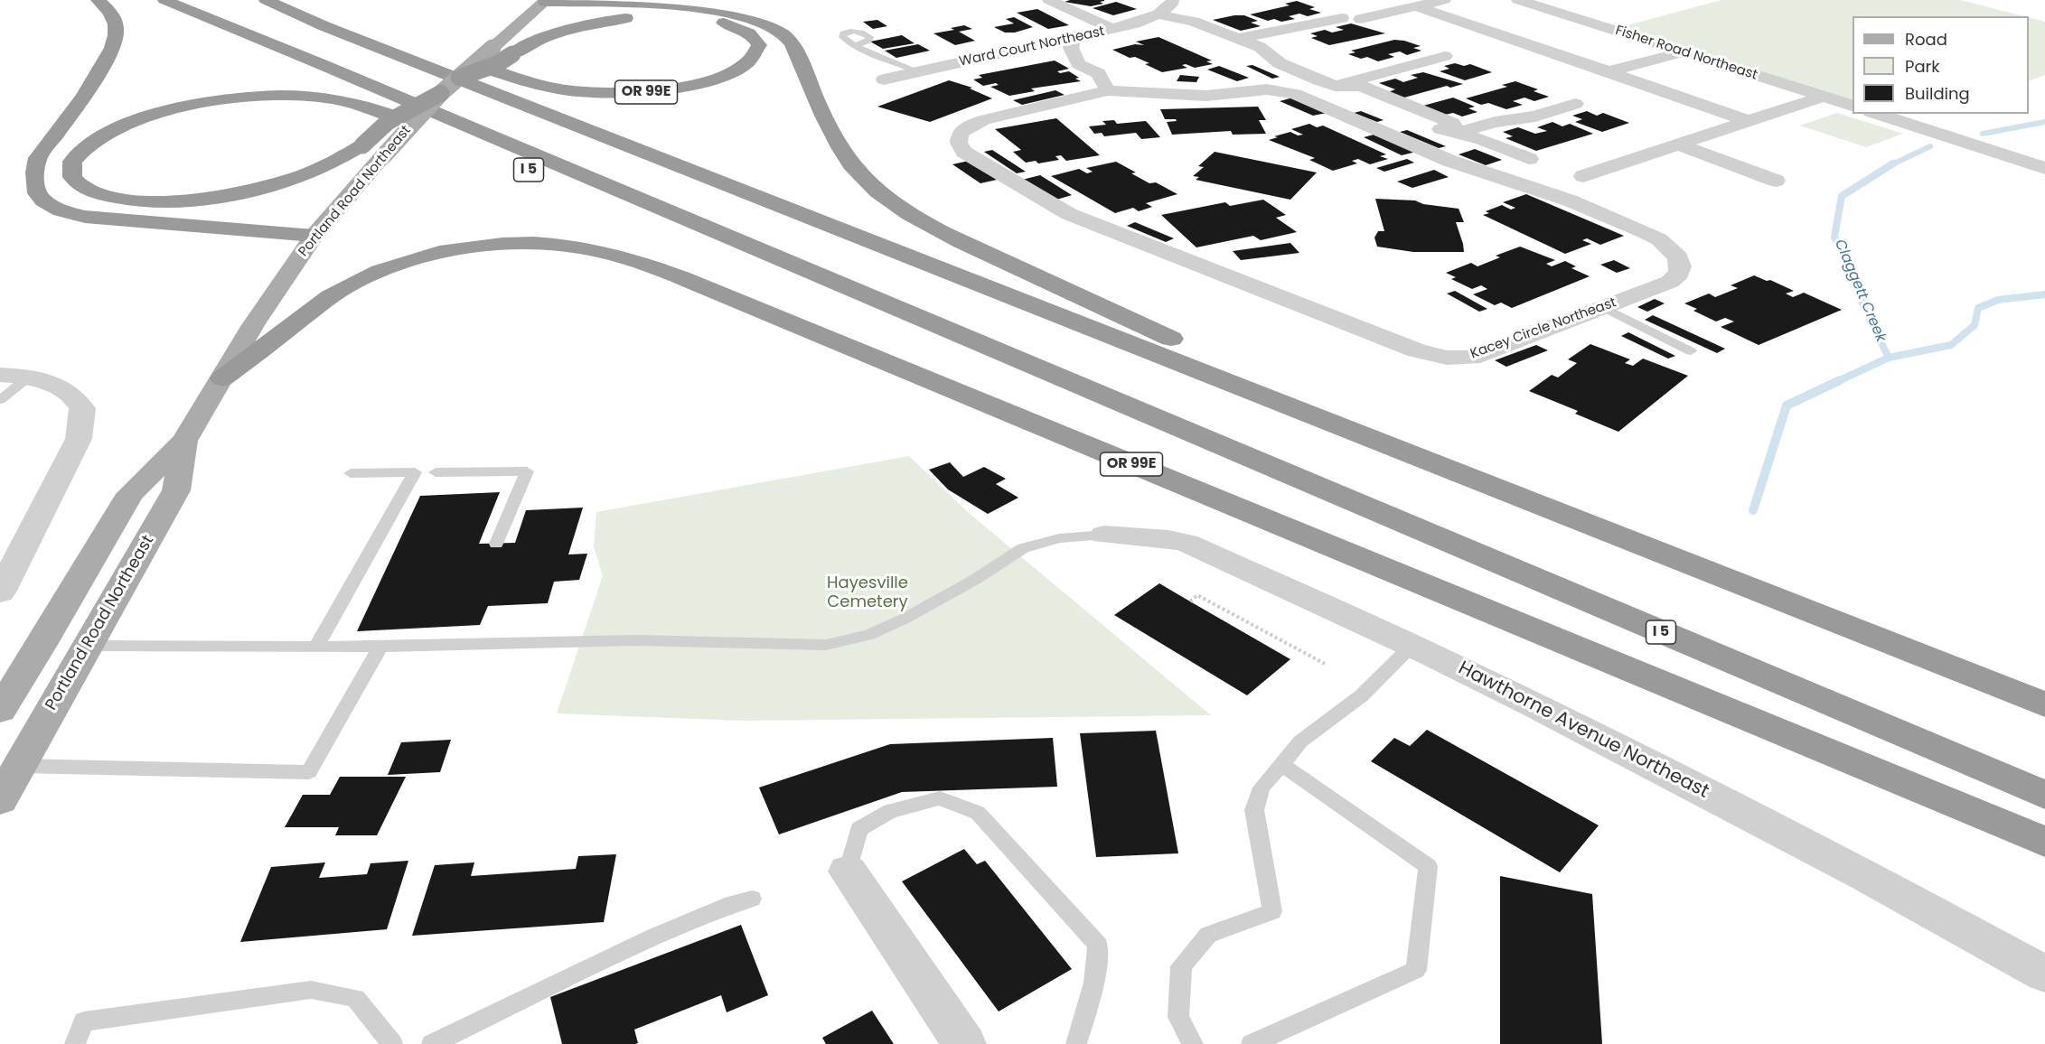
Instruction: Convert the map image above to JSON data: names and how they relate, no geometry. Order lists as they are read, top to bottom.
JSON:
{
  "streets": {
    "highway": ["OR 99E", "I 5"],
    "main road": ["Portland Road Northeast"],
    "street": [
      "Ward Court Northeast",
      "Fisher Road Northeast",
      "Kacey Circle Northeast",
      "Hawthorne Avenue Northeast"
    ]
  },
  "crossings": [
    ["Ward Court Northeast", "Kacey Circle Northeast"],
    ["OR 99E", "Portland Road Northeast"],
    ["I 5", "Portland Road Northeast"]
  ],
  "water": ["Claggett Creek"],
  "parks": ["Hayesville Cemetery"],
  "legend": ["Road", "Park", "Building"]
}
